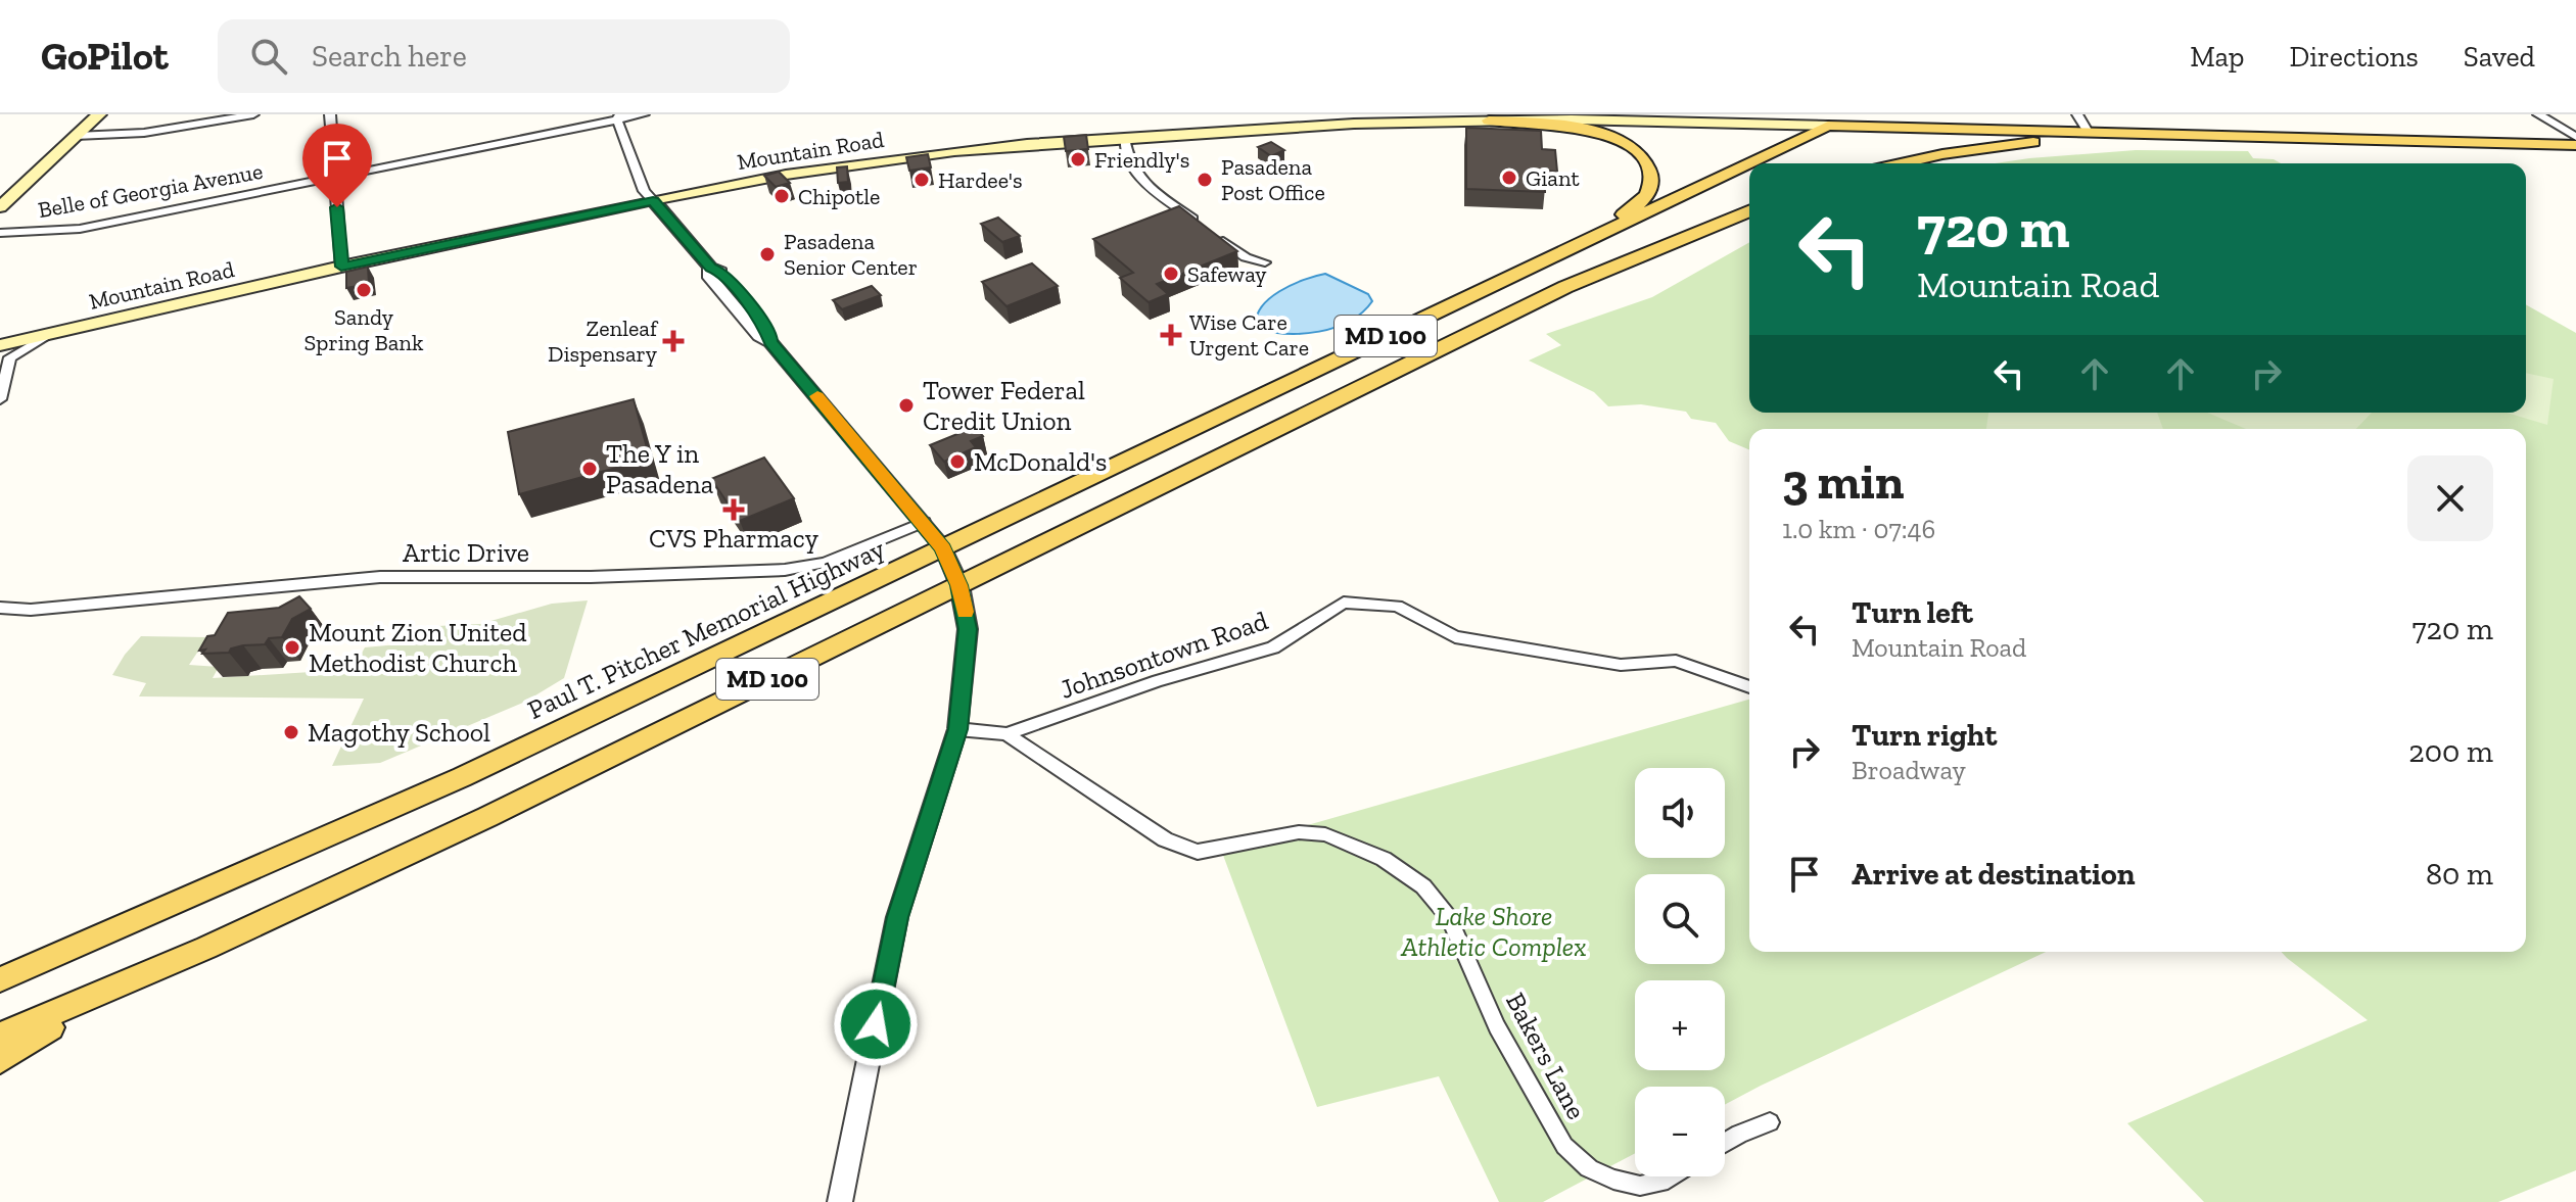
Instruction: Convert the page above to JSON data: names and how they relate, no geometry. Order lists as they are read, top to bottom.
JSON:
{
  "streets": {
    "main road": ["Mountain Road", "MD 100", "Paul T. Pitcher Memorial Highway"],
    "street": [
      "Belle of Georgia Avenue",
      "Artic Drive",
      "Johnsontown Road",
      "Bakers Lane"
    ]
  },
  "crossings": [
    ["Mountain Road", "Paul T. Pitcher Memorial Highway"],
    ["Johnsontown Road", "Bakers Lane"]
  ],
  "parks": ["Lake Shore Athletic Complex"],
  "places": {
    "other": [
      "Friendly's",
      "Giant",
      "Hardee's",
      "Pasadena Post Office",
      "Chipotle",
      "Pasadena Senior Center",
      "Safeway",
      "Sandy Spring Bank",
      "Tower Federal Credit Union",
      "McDonald's",
      "The Y in Pasadena",
      "Mount Zion United Methodist Church",
      "Magothy School"
    ],
    "health": ["Wise Care Urgent Care", "Zenleaf Dispensary", "CVS Pharmacy"]
  },
  "page": {
    "header": "GoPilot",
    "search": "Search here",
    "nav": ["Map", "Directions", "Saved"],
    "turn": ["720 m", "Mountain Road"],
    "heading": ["3 min", "1.0 km · 07:46"],
    "list": [
      {
        "name": "Turn left",
        "note": "Mountain Road",
        "value": "720 m"
      },
      {
        "name": "Turn right",
        "note": "Broadway",
        "value": "200 m"
      },
      {
        "name": "Arrive at destination",
        "value": "80 m"
      }
    ],
    "map_buttons": ["+", "−"]
  }
}
